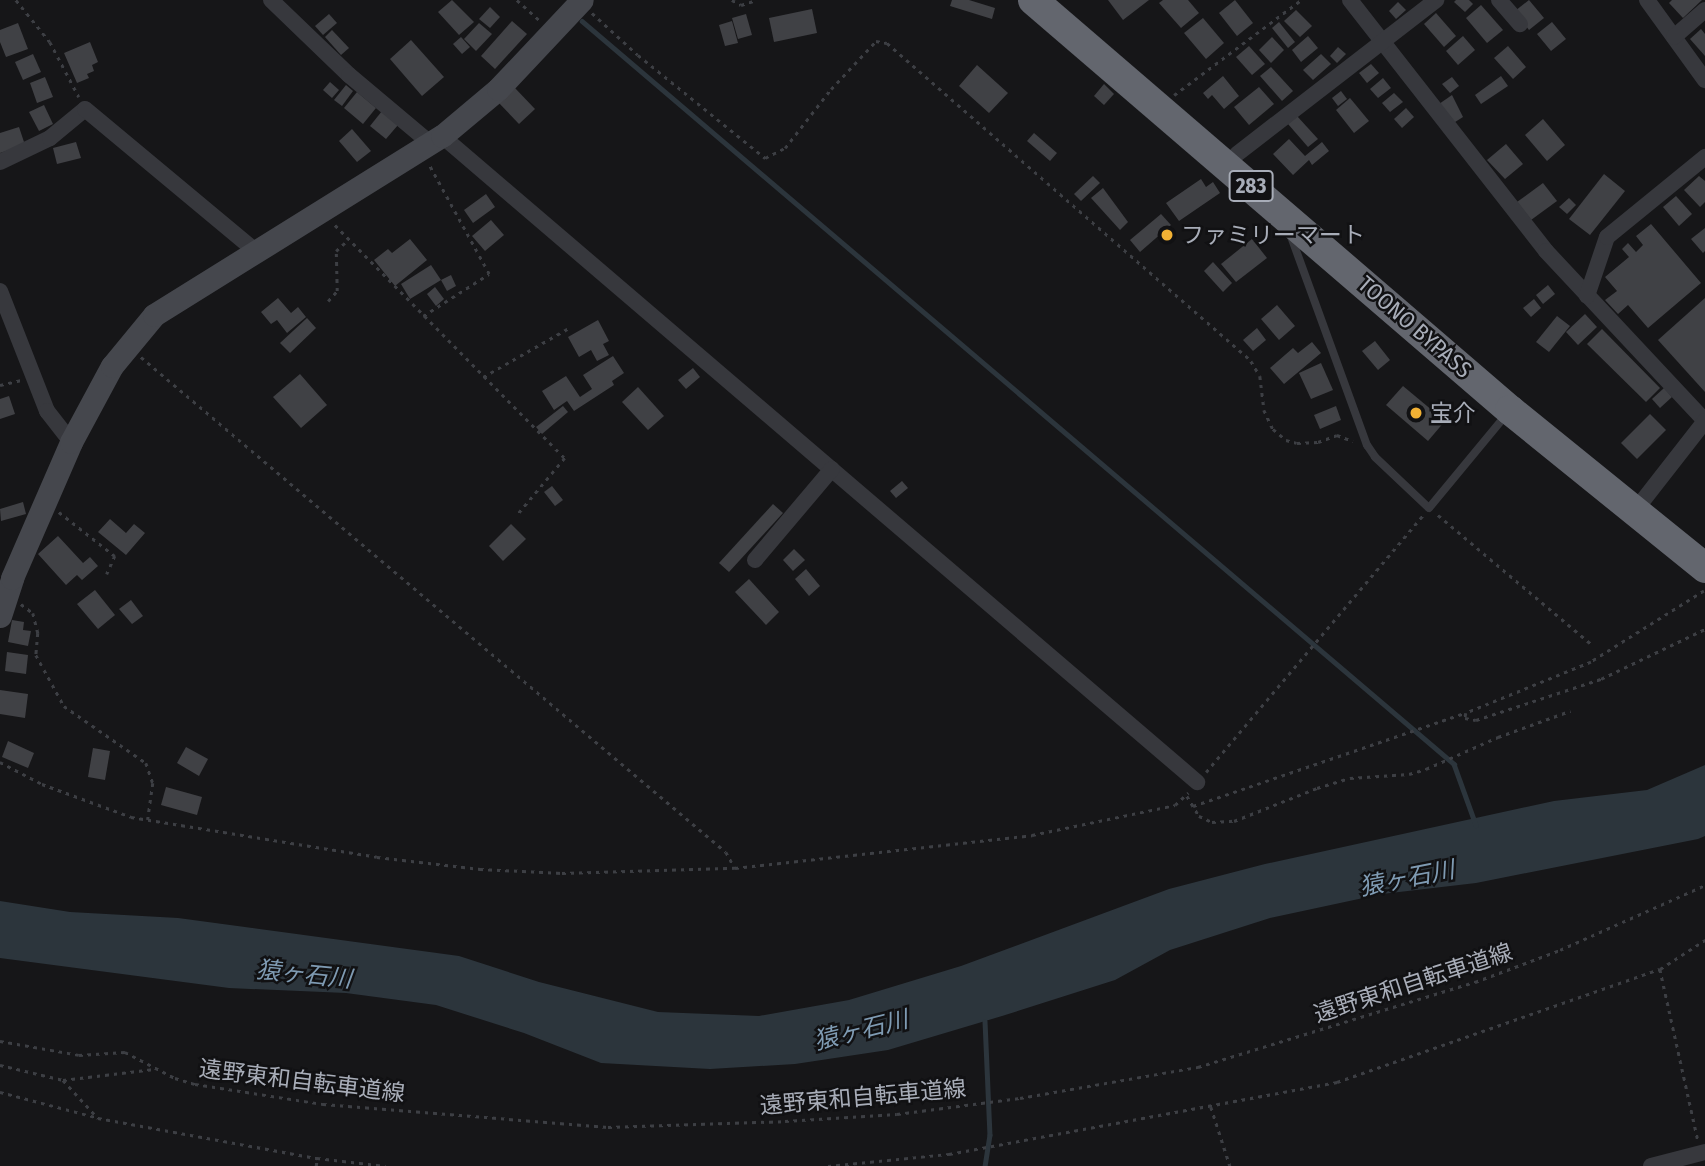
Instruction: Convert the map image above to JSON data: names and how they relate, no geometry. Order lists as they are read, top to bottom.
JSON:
{
  "streets": {
    "highway": ["283", "TOONO BYPASS"],
    "path": ["遠野東和自転車道線"]
  },
  "water": ["猿ヶ石川"],
  "places": ["ファミリーマート", "宝介"]
}
